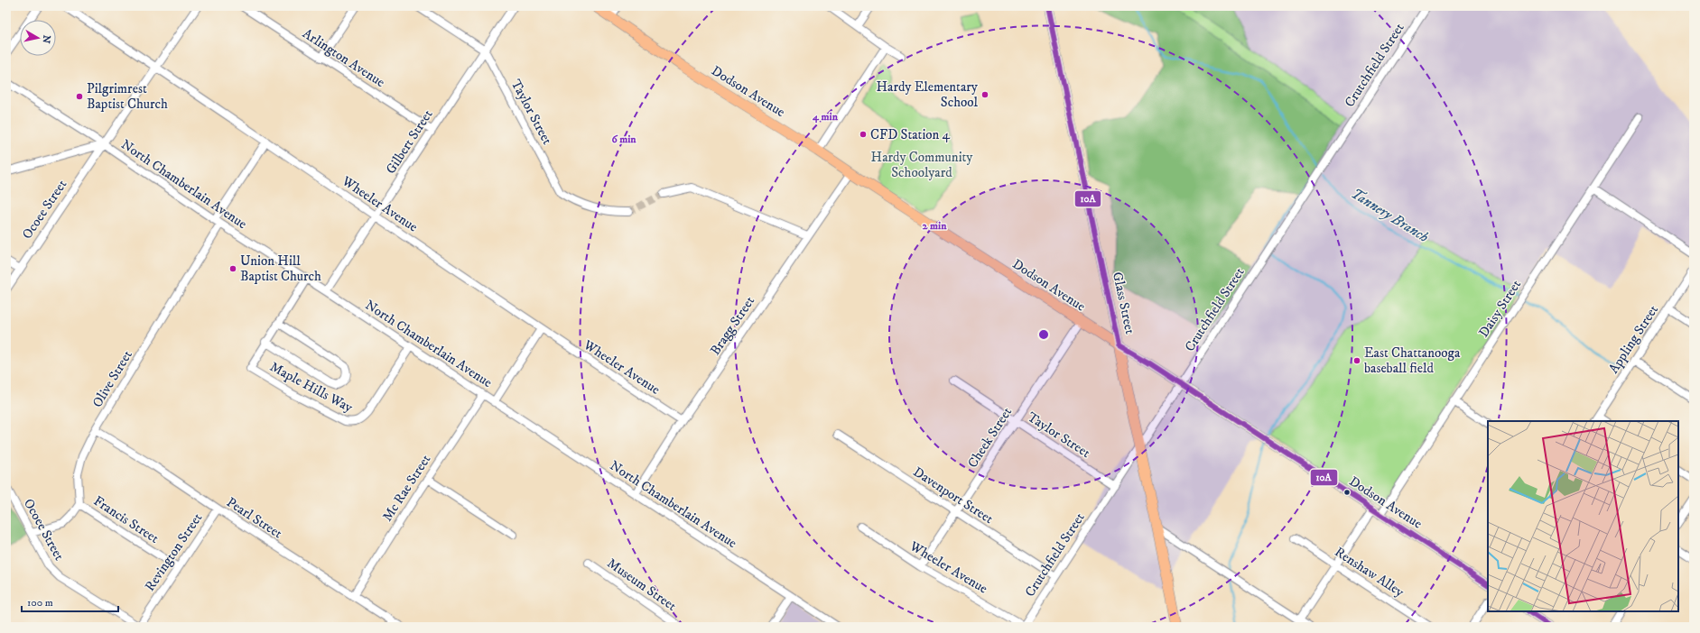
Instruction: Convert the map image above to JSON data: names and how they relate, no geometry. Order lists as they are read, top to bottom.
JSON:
{
  "streets": {
    "main road": ["Dodson Avenue", "Glass Street"],
    "street": [
      "Arlington Avenue",
      "Crutchfield Street",
      "Taylor Street",
      "Gilbert Street",
      "North Chamberlain Avenue",
      "Wheeler Avenue",
      "Ocoee Street",
      "Daisy Street",
      "Bragg Street",
      "Appling Street",
      "Olive Street",
      "Maple Hills Way",
      "Cheek Street",
      "Mc Rae Street",
      "Davenport Street",
      "Pearl Street",
      "Francis Street",
      "Revington Street",
      "Renshaw Alley",
      "Museum Street"
    ]
  },
  "crossings": [
    ["Arlington Avenue", "Gilbert Street"],
    ["Crutchfield Street", "Dodson Avenue"],
    ["Crutchfield Street", "Taylor Street"],
    ["Crutchfield Street", "Wheeler Avenue"],
    ["Crutchfield Street", "Glass Street"],
    ["Crutchfield Street", "Davenport Street"],
    ["Dodson Avenue", "Glass Street"],
    ["Dodson Avenue", "Daisy Street"],
    ["Dodson Avenue", "Bragg Street"],
    ["Dodson Avenue", "Cheek Street"],
    ["Taylor Street", "Gilbert Street"],
    ["Taylor Street", "Cheek Street"],
    ["Gilbert Street", "North Chamberlain Avenue"],
    ["Gilbert Street", "Wheeler Avenue"],
    ["North Chamberlain Avenue", "Ocoee Street"],
    ["North Chamberlain Avenue", "Bragg Street"],
    ["North Chamberlain Avenue", "Olive Street"],
    ["North Chamberlain Avenue", "Maple Hills Way"],
    ["North Chamberlain Avenue", "Mc Rae Street"],
    ["Wheeler Avenue", "Ocoee Street"],
    ["Wheeler Avenue", "Bragg Street"],
    ["Wheeler Avenue", "Olive Street"],
    ["Wheeler Avenue", "Cheek Street"],
    ["Ocoee Street", "Revington Street"],
    ["Olive Street", "Pearl Street"],
    ["Olive Street", "Francis Street"],
    ["Cheek Street", "Davenport Street"],
    ["Mc Rae Street", "Pearl Street"],
    ["Pearl Street", "Revington Street"],
    ["Francis Street", "Revington Street"]
  ],
  "water": ["Tannery Branch"],
  "parks": ["Hardy Community Schoolyard"],
  "places": [
    "Hardy Elementary School",
    "Pilgrimrest Baptist Church",
    "CFD Station 4",
    "Union Hill Baptist Church",
    "East Chattanooga baseball field"
  ],
  "lines": ["transit line 10A"],
  "scale_bar": "100 m",
  "north": "right",
  "rings": ["4 min", "6 min", "2 min"]
}
